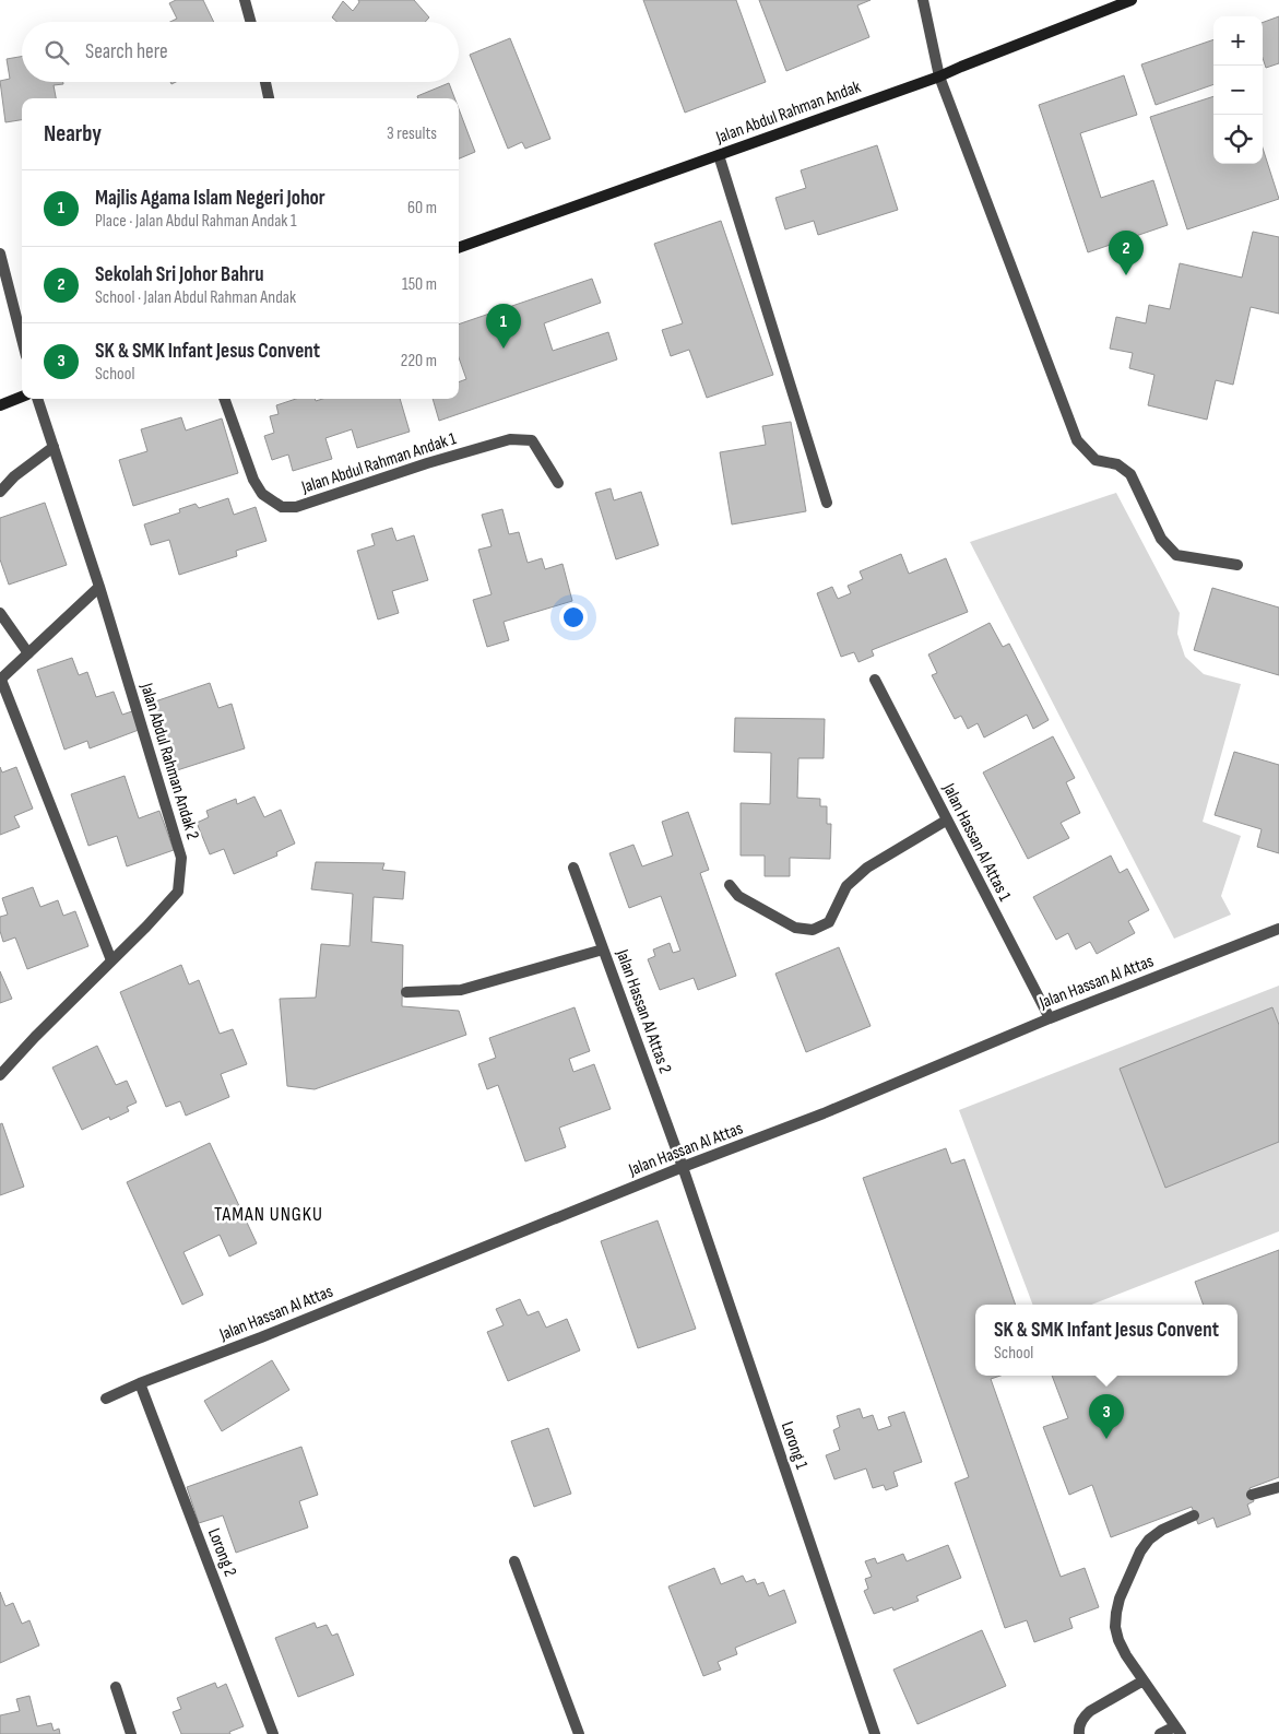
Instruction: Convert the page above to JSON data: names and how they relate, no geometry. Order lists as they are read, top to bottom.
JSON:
{
  "streets": {
    "street": [
      "Jalan Abdul Rahman Andak",
      "Jalan Abdul Rahman Andak 1",
      "Jalan Abdul Rahman Andak 2",
      "Jalan Hassan Al Attas 1",
      "Jalan Hassan Al Attas",
      "Jalan Hassan Al Attas 2",
      "Lorong 1",
      "Lorong 2"
    ]
  },
  "crossings": [
    ["Jalan Hassan Al Attas 1", "Jalan Hassan Al Attas"],
    ["Jalan Hassan Al Attas", "Jalan Hassan Al Attas 2"],
    ["Jalan Hassan Al Attas", "Lorong 1"],
    ["Jalan Hassan Al Attas", "Lorong 2"],
    ["Jalan Hassan Al Attas 2", "Lorong 1"]
  ],
  "districts": ["TAMAN UNGKU"],
  "page": {
    "map_buttons": ["+", "−"],
    "search": "Search here",
    "heading": ["Nearby", "3 results"],
    "list": [
      {
        "mark": "1",
        "name": "Majlis Agama Islam Negeri Johor",
        "note": "Place · Jalan Abdul Rahman Andak 1",
        "value": "60 m"
      },
      {
        "mark": "2",
        "name": "Sekolah Sri Johor Bahru",
        "note": "School · Jalan Abdul Rahman Andak",
        "value": "150 m"
      },
      {
        "mark": "3",
        "name": "SK & SMK Infant Jesus Convent",
        "note": "School",
        "value": "220 m"
      }
    ],
    "pins": ["2", "1", "3"],
    "popup": ["SK & SMK Infant Jesus Convent", "School"]
  }
}
